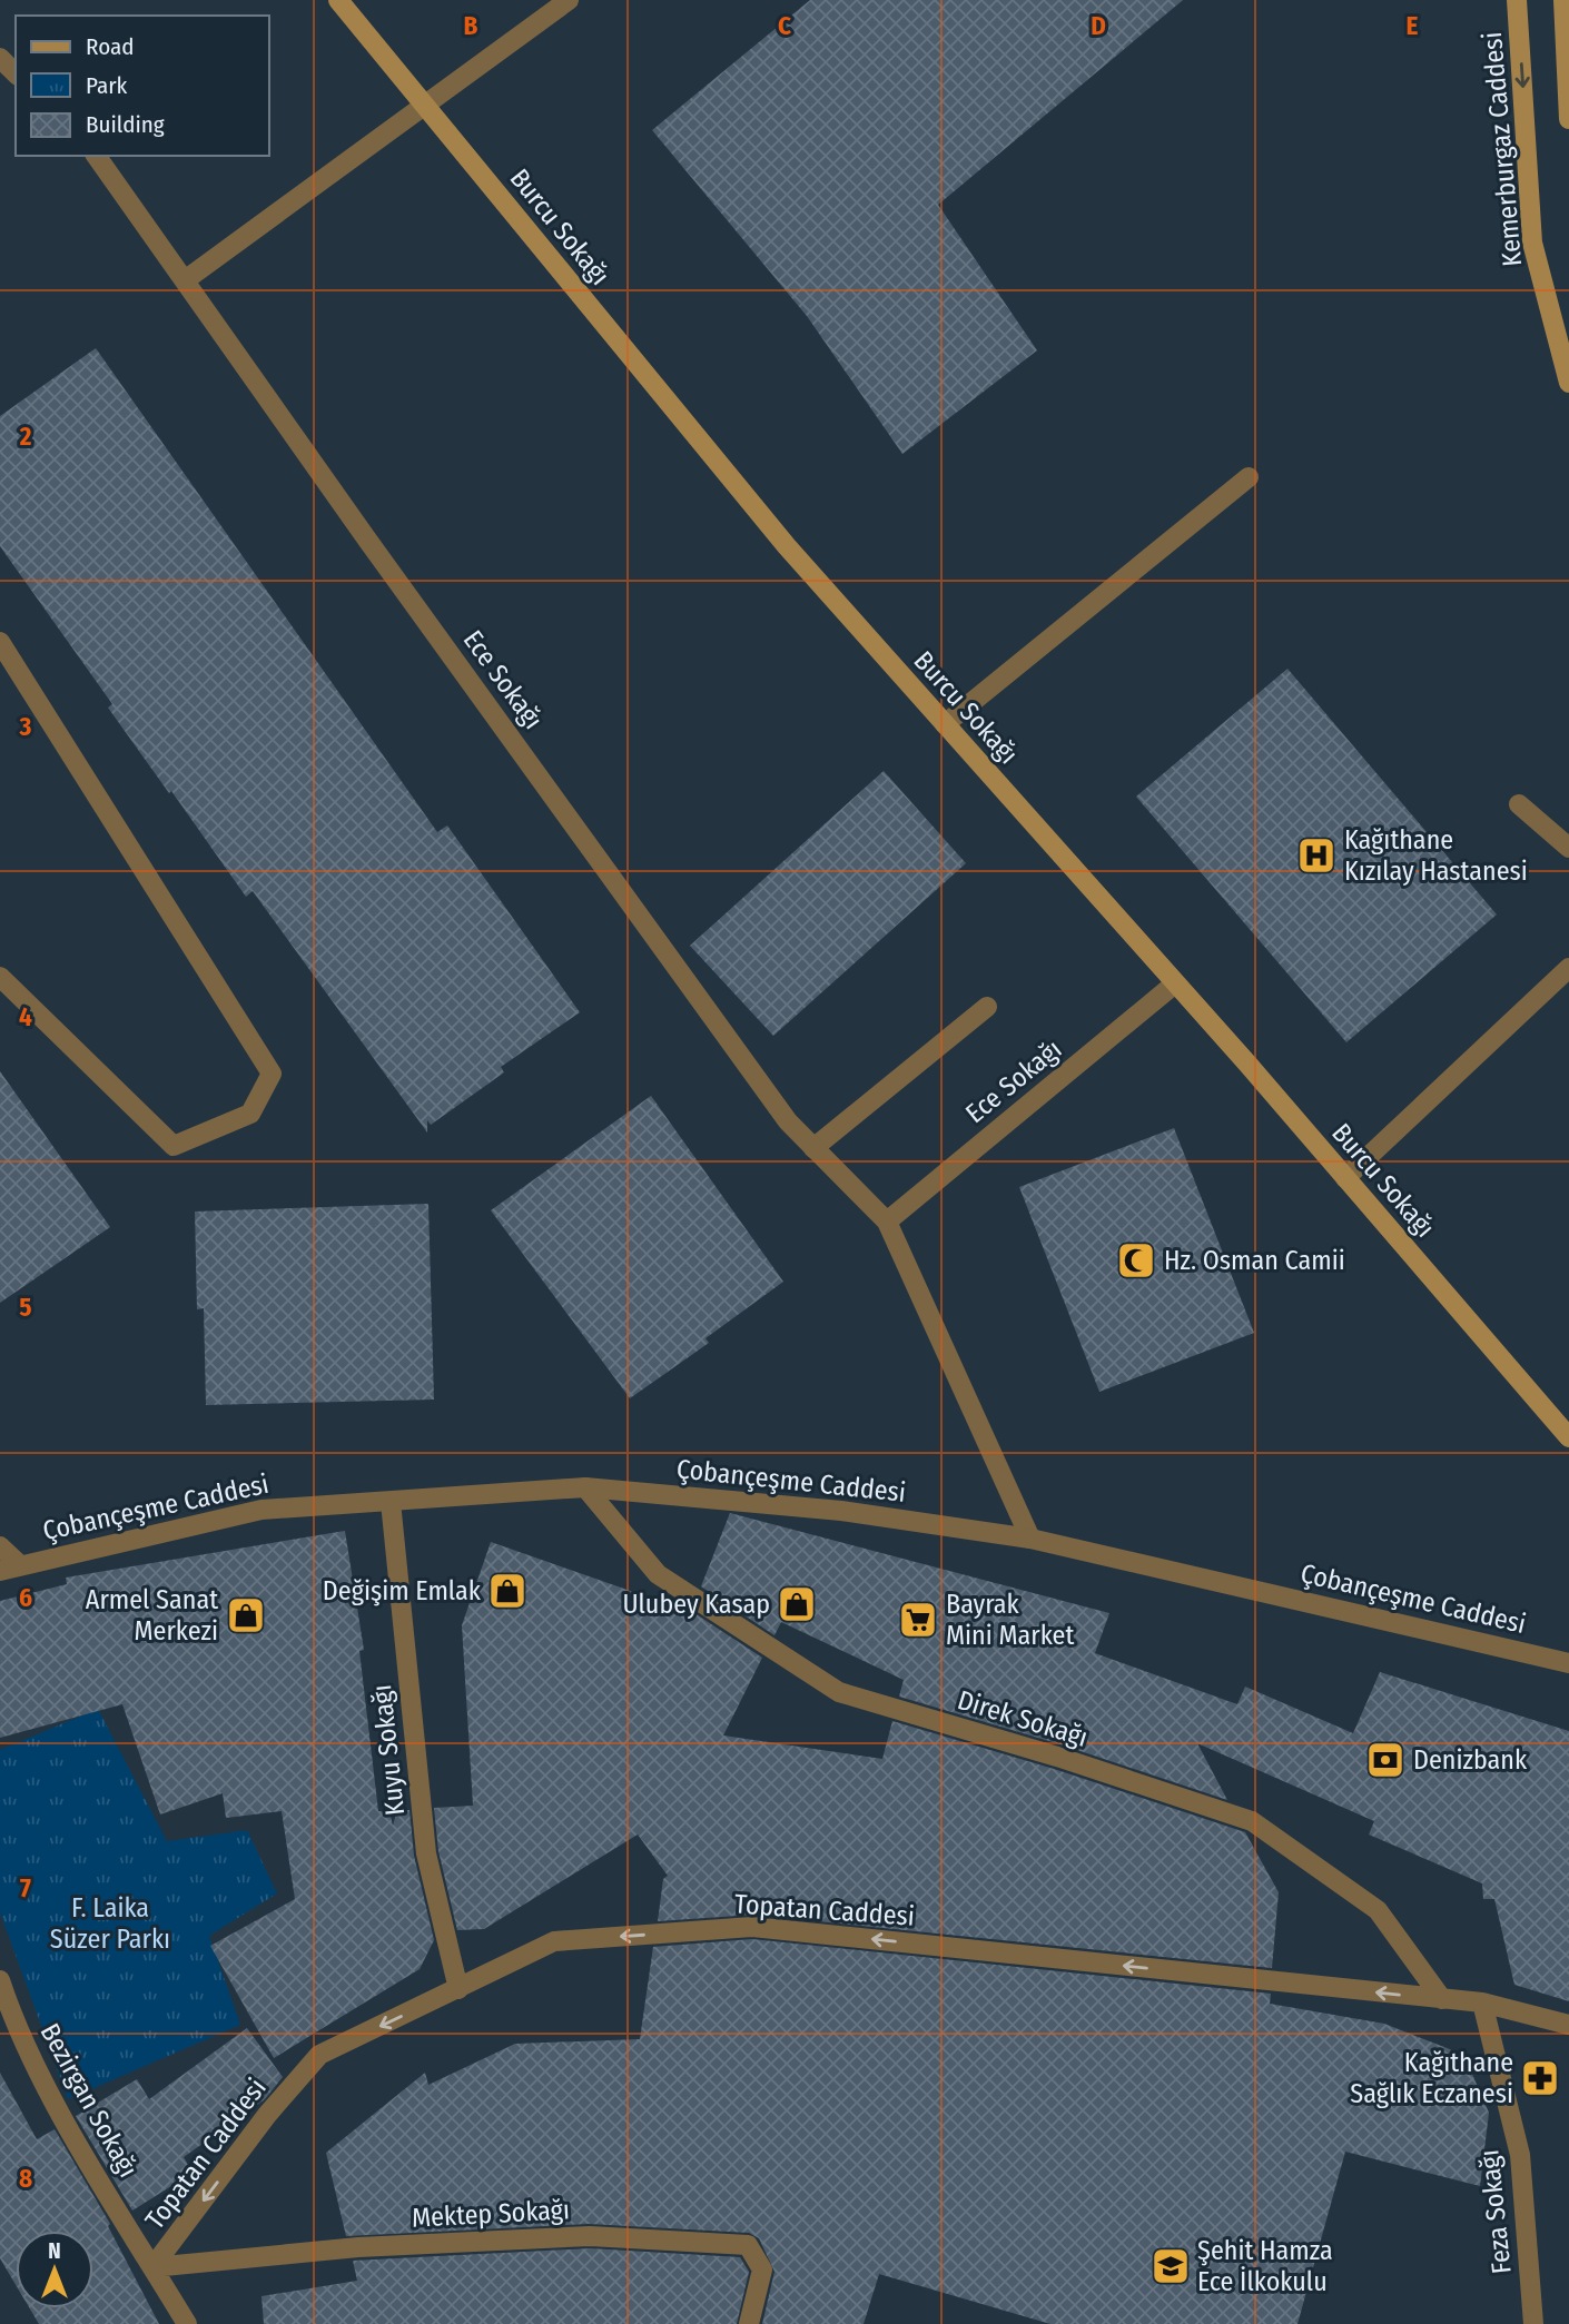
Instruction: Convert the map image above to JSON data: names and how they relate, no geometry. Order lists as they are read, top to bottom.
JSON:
{
  "streets": {
    "main road": ["Kemerburgaz Caddesi", "Burcu Sokağı"],
    "street": [
      "Ece Sokağı",
      "Çobançeşme Caddesi",
      "Direk Sokağı",
      "Kuyu Sokağı",
      "Topatan Caddesi",
      "Bezirgan Sokağı",
      "Feza Sokağı",
      "Mektep Sokağı"
    ]
  },
  "crossings": [
    ["Burcu Sokağı", "Ece Sokağı"],
    ["Ece Sokağı", "Çobançeşme Caddesi"],
    ["Çobançeşme Caddesi", "Direk Sokağı"],
    ["Çobançeşme Caddesi", "Kuyu Sokağı"],
    ["Direk Sokağı", "Topatan Caddesi"],
    ["Kuyu Sokağı", "Topatan Caddesi"],
    ["Topatan Caddesi", "Bezirgan Sokağı"],
    ["Topatan Caddesi", "Feza Sokağı"],
    ["Topatan Caddesi", "Mektep Sokağı"],
    ["Bezirgan Sokağı", "Mektep Sokağı"]
  ],
  "one_way": ["Topatan Caddesi"],
  "parks": ["F. Laika Süzer Parkı"],
  "places": {
    "hospital": ["Kağıthane Kızılay Hastanesi"],
    "mosque": ["Hz. Osman Camii"],
    "shop": ["Değişim Emlak", "Ulubey Kasap", "Armel Sanat Merkezi"],
    "supermarket": ["Bayrak Mini Market"],
    "bank": ["Denizbank"],
    "pharmacy": ["Kağıthane Sağlık Eczanesi"],
    "school or university": ["Şehit Hamza Ece İlkokulu"]
  },
  "legend": ["Road", "Park", "Building"],
  "north": "top",
  "grid": {
    "columns": [
      "B",
      "C",
      "D",
      "E"
    ],
    "rows": [
      "2",
      "3",
      "4",
      "5",
      "6",
      "7",
      "8"
    ]
  }
}
